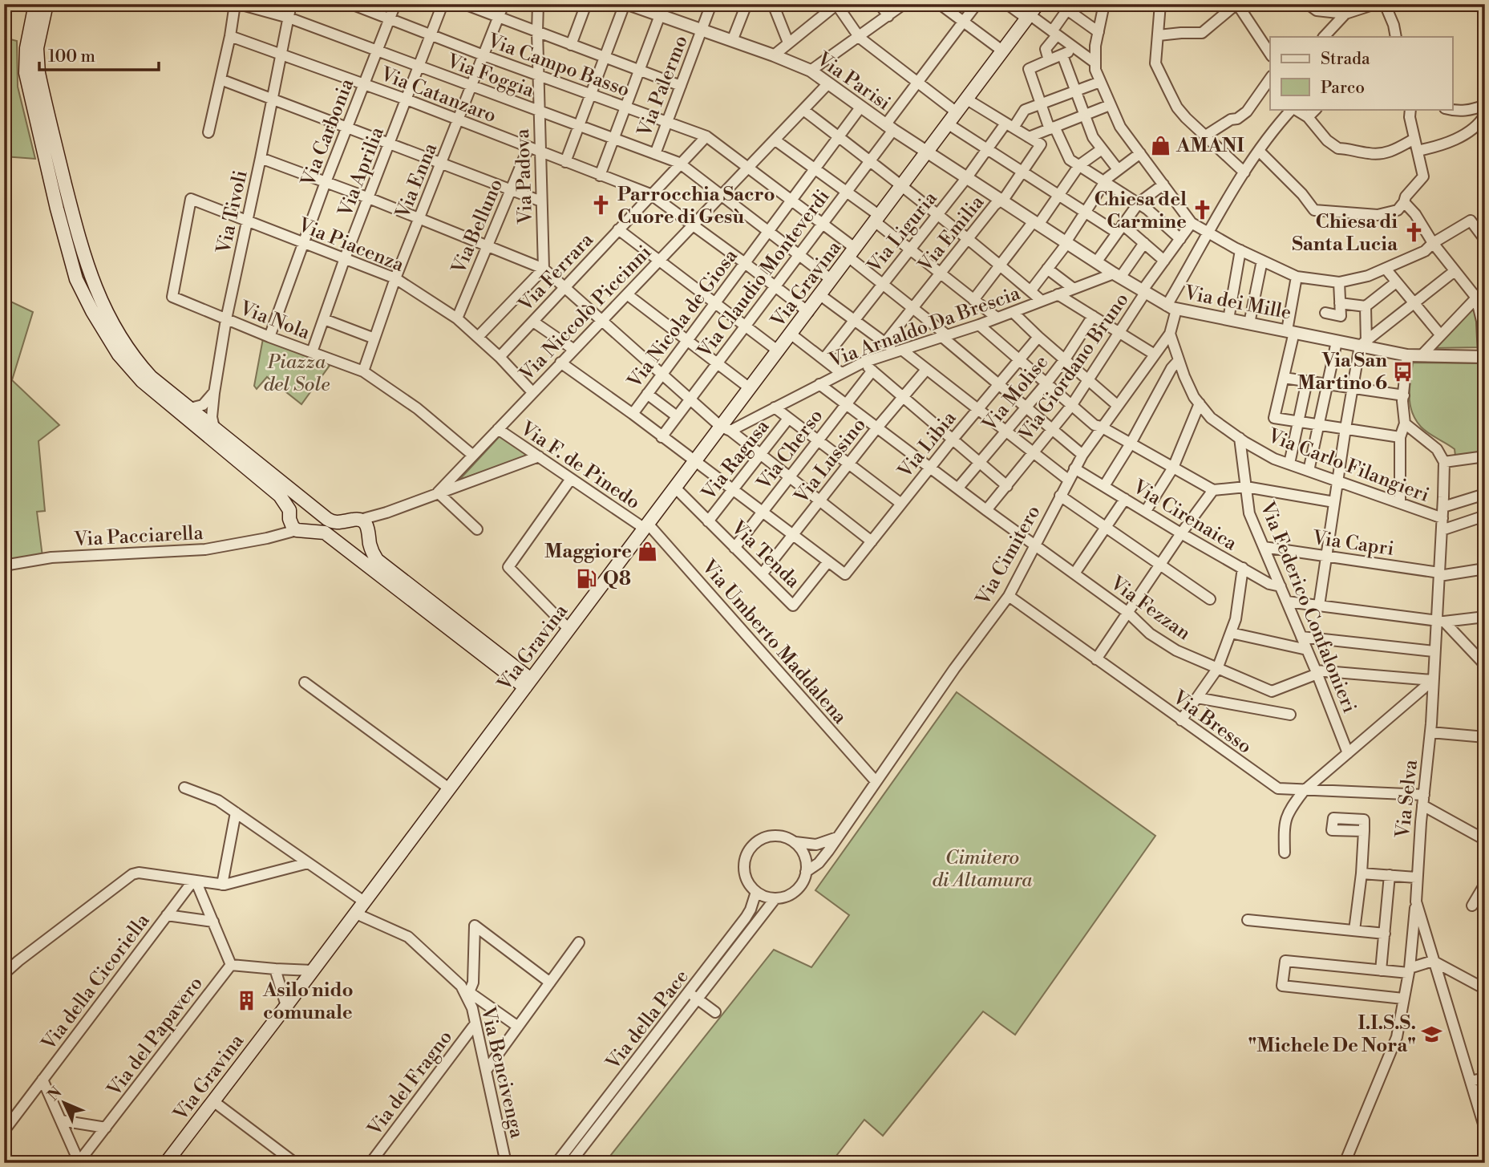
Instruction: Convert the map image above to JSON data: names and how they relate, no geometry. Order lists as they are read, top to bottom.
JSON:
{
  "streets": {
    "main road": ["Via Gravina"],
    "street": [
      "Via Campo Basso",
      "Via Foggia",
      "Via Parisi",
      "Via Palermo",
      "Via Catanzaro",
      "Via Carbonia",
      "Via Aprilia",
      "Via Padova",
      "Via Enna",
      "Via Tivoli",
      "Via Belluno",
      "Via Liguria",
      "Via Emilia",
      "Via Piacenza",
      "Via Ferrara",
      "Via Claudio Monteverdi",
      "Via dei Mille",
      "Via Niccolò Piccinni",
      "Via Nicola de Giosa",
      "Via Nola",
      "Via Arnaldo Da Brescia",
      "Via Giordano Bruno",
      "Via Molise",
      "Via Libia",
      "Via Cherso",
      "Via Ragusa",
      "Via Lussino",
      "Via F. de Pinedo",
      "Via Carlo Filangieri",
      "Via Cirenaica",
      "Via Pacciarella",
      "Via Capri",
      "Via Tenda",
      "Via Cimitero",
      "Via Federico Confalonieri",
      "Via Fezzan",
      "Via Umberto Maddalena",
      "Via Bresso",
      "Via Selva",
      "Via della Cicoriella",
      "Via della Pace",
      "Via del Papavero",
      "Via Bencivenga",
      "Via del Fragno"
    ]
  },
  "crossings": [
    ["Via Campo Basso", "Via Palermo"],
    ["Via Campo Basso", "Via Carbonia"],
    ["Via Campo Basso", "Via Aprilia"],
    ["Via Campo Basso", "Via Padova"],
    ["Via Campo Basso", "Via Enna"],
    ["Via Campo Basso", "Via Liguria"],
    ["Via Campo Basso", "Via Emilia"],
    ["Via Campo Basso", "Via Ferrara"],
    ["Via Campo Basso", "Via Claudio Monteverdi"],
    ["Via Campo Basso", "Via Gravina"],
    ["Via Campo Basso", "Via Niccolò Piccinni"],
    ["Via Campo Basso", "Via Nicola de Giosa"],
    ["Via Campo Basso", "Via Arnaldo Da Brescia"],
    ["Via Campo Basso", "Via Giordano Bruno"],
    ["Via Campo Basso", "Via Molise"],
    ["Via Campo Basso", "Via Libia"],
    ["Via Campo Basso", "Via Cimitero"],
    ["Via Foggia", "Via Palermo"],
    ["Via Foggia", "Via Carbonia"],
    ["Via Foggia", "Via Aprilia"],
    ["Via Foggia", "Via Padova"],
    ["Via Foggia", "Via Enna"],
    ["Via Foggia", "Via Tivoli"],
    ["Via Foggia", "Via Ferrara"],
    ["Via Foggia", "Via Claudio Monteverdi"],
    ["Via Foggia", "Via Gravina"],
    ["Via Foggia", "Via Niccolò Piccinni"],
    ["Via Foggia", "Via Nicola de Giosa"],
    ["Via Parisi", "Via Palermo"],
    ["Via Parisi", "Via Claudio Monteverdi"],
    ["Via Parisi", "Via Gravina"],
    ["Via Parisi", "Via dei Mille"],
    ["Via Parisi", "Via Niccolò Piccinni"],
    ["Via Parisi", "Via Nicola de Giosa"],
    ["Via Catanzaro", "Via Carbonia"],
    ["Via Catanzaro", "Via Aprilia"],
    ["Via Catanzaro", "Via Padova"],
    ["Via Catanzaro", "Via Enna"],
    ["Via Catanzaro", "Via Tivoli"],
    ["Via Catanzaro", "Via Belluno"],
    ["Via Catanzaro", "Via Ferrara"],
    ["Via Catanzaro", "Via Claudio Monteverdi"],
    ["Via Catanzaro", "Via Gravina"],
    ["Via Catanzaro", "Via Niccolò Piccinni"],
    ["Via Catanzaro", "Via Nicola de Giosa"],
    ["Via Carbonia", "Via Piacenza"],
    ["Via Carbonia", "Via Nola"],
    ["Via Aprilia", "Via Piacenza"],
    ["Via Aprilia", "Via Nola"],
    ["Via Enna", "Via Piacenza"],
    ["Via Enna", "Via Nola"],
    ["Via Tivoli", "Via Piacenza"],
    ["Via Tivoli", "Via Nola"],
    ["Via Belluno", "Via Piacenza"],
    ["Via Liguria", "Via dei Mille"],
    ["Via Emilia", "Via dei Mille"],
    ["Via Piacenza", "Via Ferrara"],
    ["Via Piacenza", "Via Niccolò Piccinni"],
    ["Via Piacenza", "Via Nola"],
    ["Via Gravina", "Via dei Mille"],
    ["Via Gravina", "Via Arnaldo Da Brescia"],
    ["Via Gravina", "Via F. de Pinedo"],
    ["Via Gravina", "Via Tenda"],
    ["Via Gravina", "Via Umberto Maddalena"],
    ["Via Gravina", "Via Bencivenga"],
    ["Via dei Mille", "Via Arnaldo Da Brescia"],
    ["Via dei Mille", "Via Giordano Bruno"],
    ["Via dei Mille", "Via Cimitero"],
    ["Via Niccolò Piccinni", "Via Nola"],
    ["Via Niccolò Piccinni", "Via F. de Pinedo"],
    ["Via Arnaldo Da Brescia", "Via Fezzan"],
    ["Via Giordano Bruno", "Via Fezzan"],
    ["Via Molise", "Via Fezzan"],
    ["Via Libia", "Via Tenda"],
    ["Via Libia", "Via Fezzan"],
    ["Via Cherso", "Via Tenda"],
    ["Via Cherso", "Via Fezzan"],
    ["Via Ragusa", "Via Tenda"],
    ["Via Lussino", "Via Tenda"],
    ["Via Lussino", "Via Fezzan"],
    ["Via F. de Pinedo", "Via Umberto Maddalena"],
    ["Via Carlo Filangieri", "Via Cimitero"],
    ["Via Carlo Filangieri", "Via Federico Confalonieri"],
    ["Via Carlo Filangieri", "Via Selva"],
    ["Via Cirenaica", "Via Cimitero"],
    ["Via Cirenaica", "Via Federico Confalonieri"],
    ["Via Capri", "Via Federico Confalonieri"],
    ["Via Capri", "Via Selva"],
    ["Via Cimitero", "Via Fezzan"],
    ["Via Cimitero", "Via Umberto Maddalena"],
    ["Via Cimitero", "Via Bresso"],
    ["Via Cimitero", "Via della Pace"],
    ["Via Federico Confalonieri", "Via Fezzan"],
    ["Via Bresso", "Via Selva"],
    ["Via Bencivenga", "Via del Fragno"]
  ],
  "parks": ["Piazza del Sole", "Cimitero di Altamura"],
  "places": {
    "shop": ["AMANI", "Maggiore"],
    "church": ["Parrocchia Sacro Cuore di Gesù", "Chiesa del Carmine", "Chiesa di Santa Lucia"],
    "bus stop": ["Via San Martino 6"],
    "fuel station": ["Q8"],
    "building": ["Asilo nido comunale"],
    "school or university": ["I.I.S.S. \"Michele De Nora\""]
  },
  "legend": ["Strada", "Parco"],
  "scale_bar": "100 m",
  "north": "top left"
}
